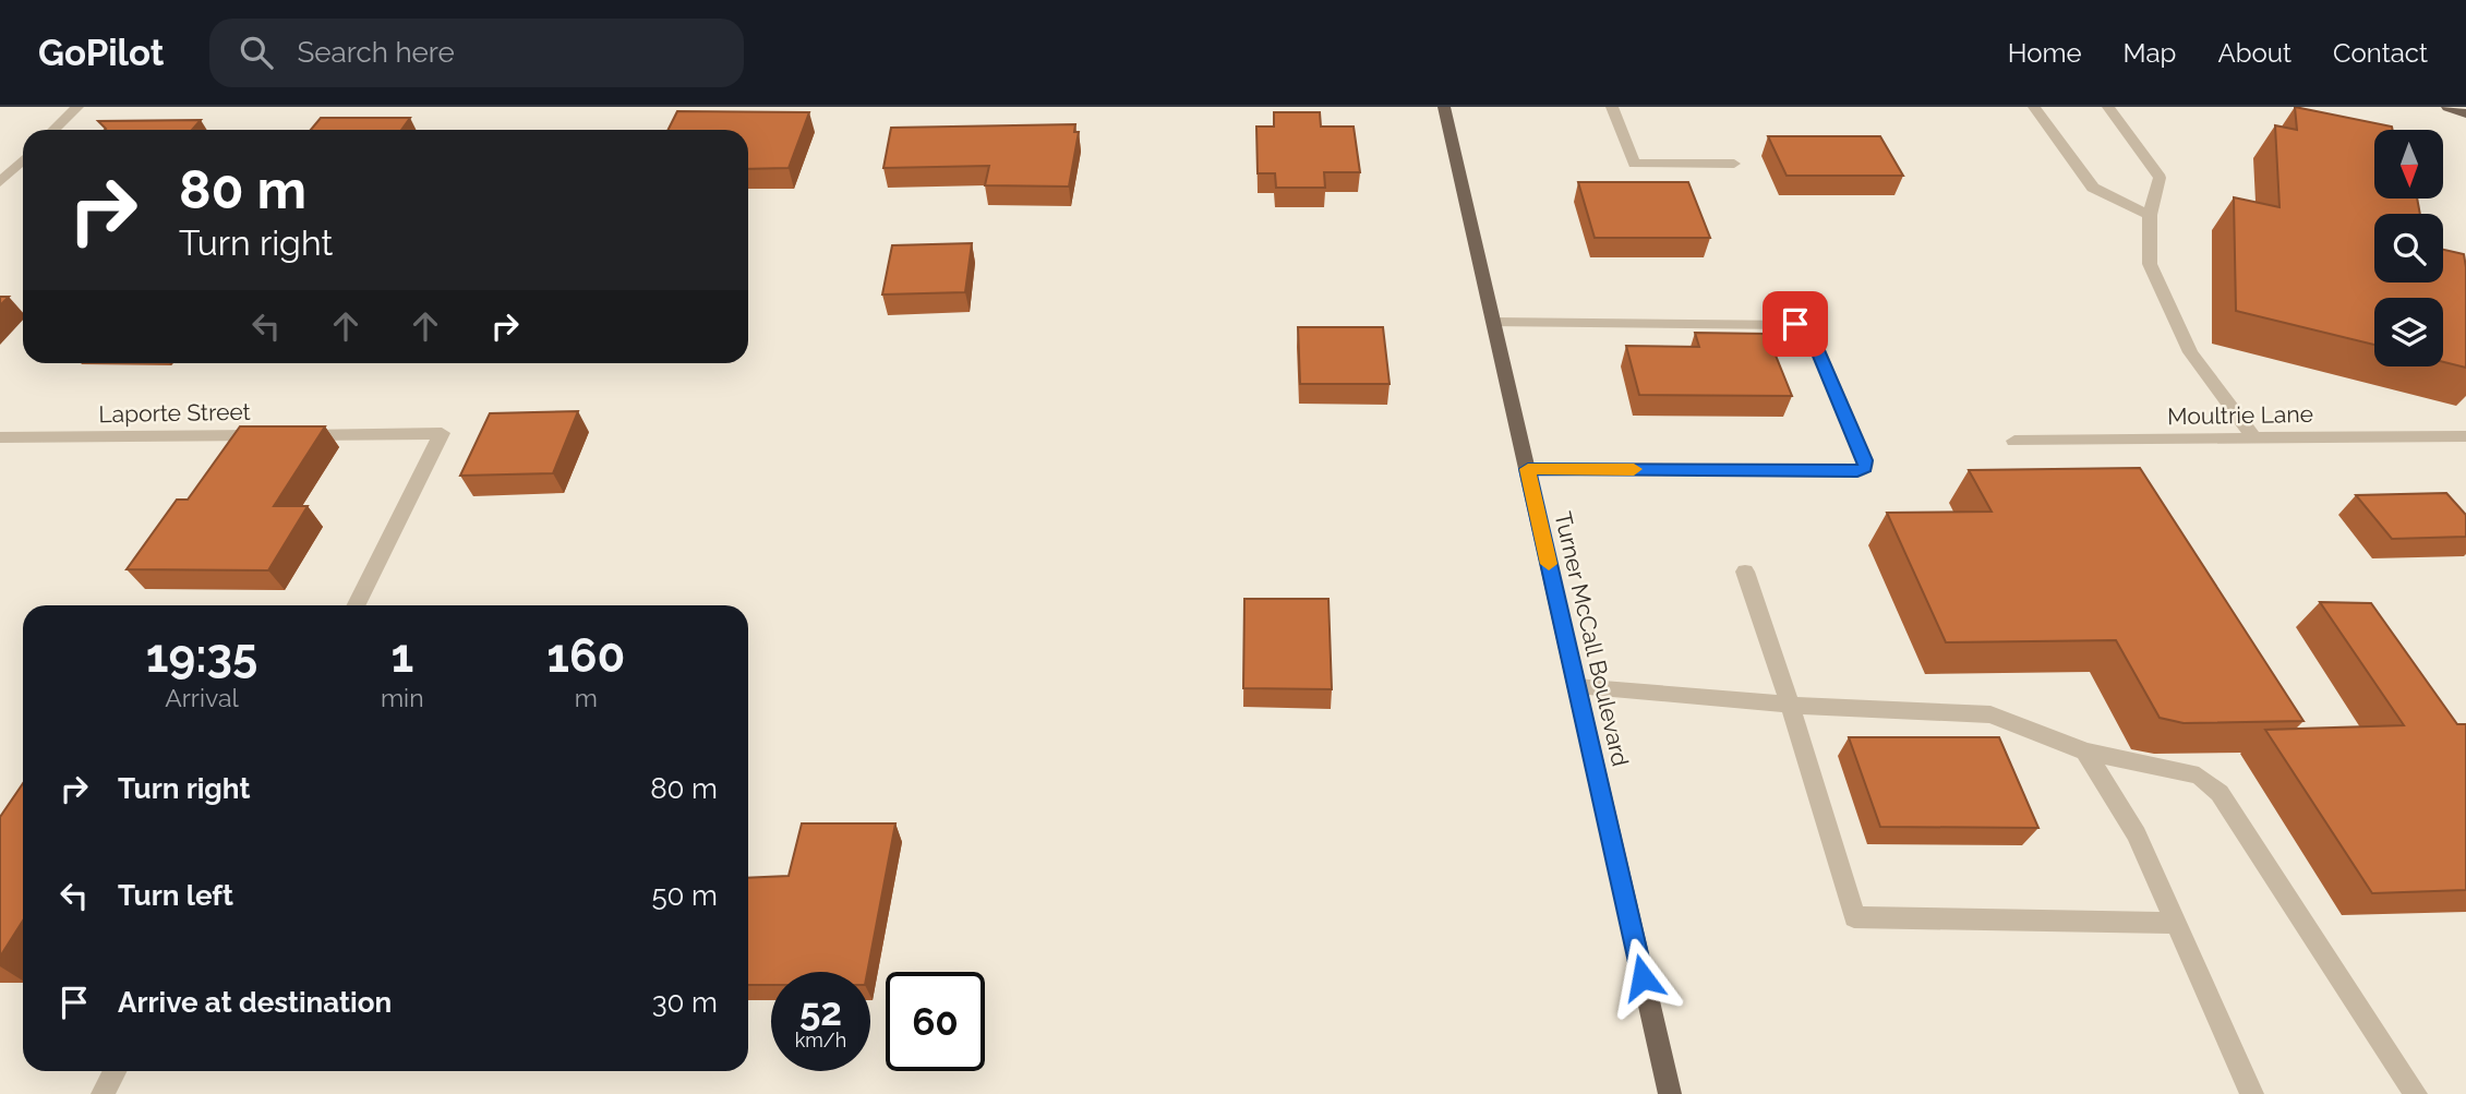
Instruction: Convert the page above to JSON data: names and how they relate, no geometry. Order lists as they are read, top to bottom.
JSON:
{
  "streets": {
    "main road": ["Turner McCall Boulevard"],
    "street": ["Laporte Street", "Moultrie Lane"]
  },
  "north": "bottom",
  "page": {
    "header": "GoPilot",
    "search": "Search here",
    "nav": [
      "Home",
      "Map",
      "About",
      "Contact"
    ],
    "turn": ["80 m", "Turn right"],
    "eta": [
      "19:35",
      "Arrival",
      "1",
      "min",
      "160",
      "m"
    ],
    "list": [
      {
        "name": "Turn right",
        "value": "80 m"
      },
      {
        "name": "Turn left",
        "value": "50 m"
      },
      {
        "name": "Arrive at destination",
        "value": "30 m"
      }
    ],
    "speed": "52 km/h",
    "limit": "60"
  }
}
